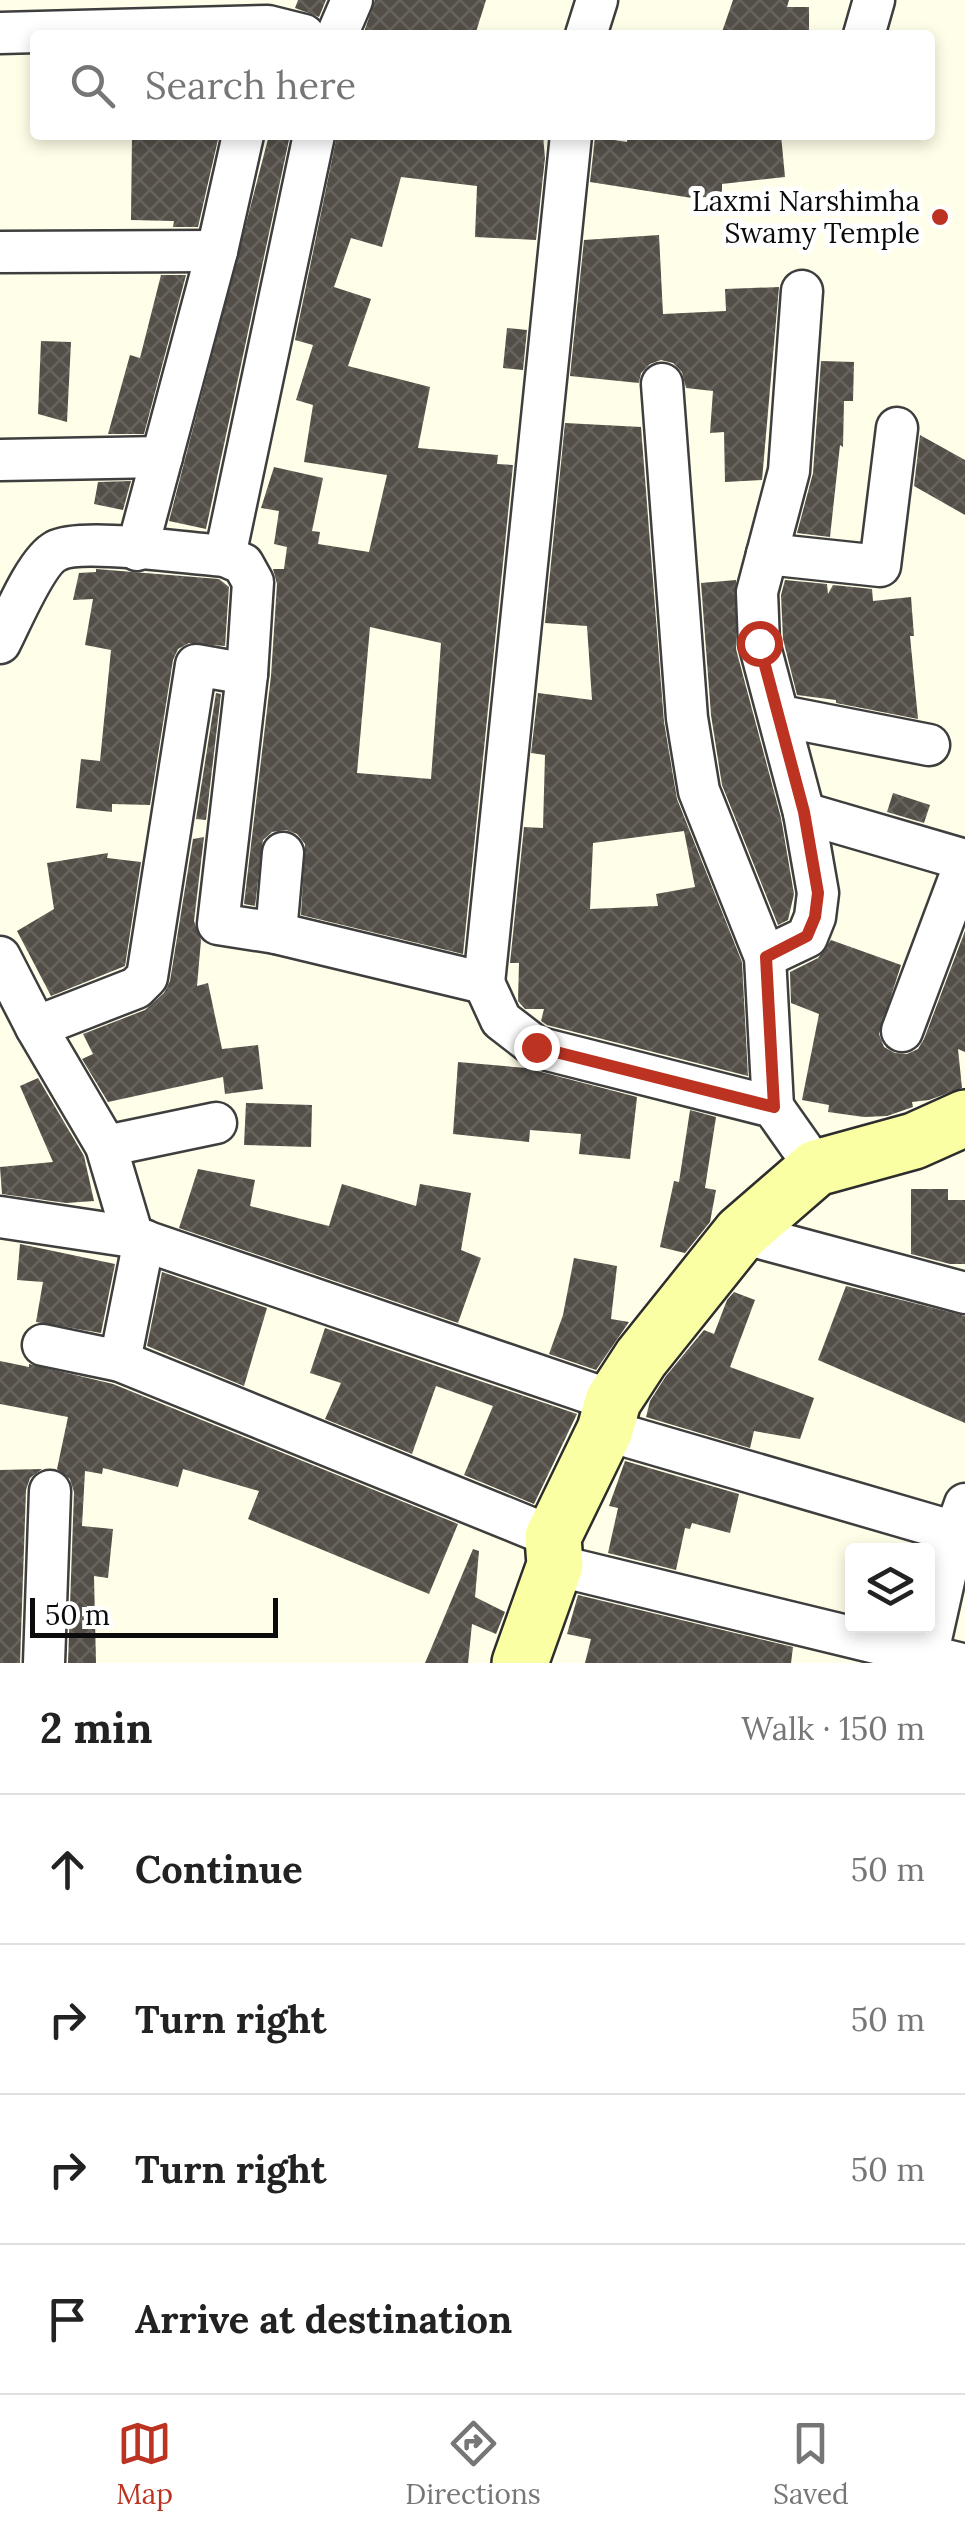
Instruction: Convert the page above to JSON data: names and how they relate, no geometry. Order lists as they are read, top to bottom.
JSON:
{
  "places": ["Laxmi Narshimha Swamy Temple"],
  "scale_bar": "50 m",
  "page": {
    "search": "Search here",
    "scale": "50 m",
    "heading": ["2 min", "Walk · 150 m"],
    "list": [
      ["Continue", "50 m"],
      ["Turn right", "50 m"],
      ["Turn right", "50 m"],
      "Arrive at destination"
    ],
    "nav": ["Map", "Directions", "Saved"]
  }
}
